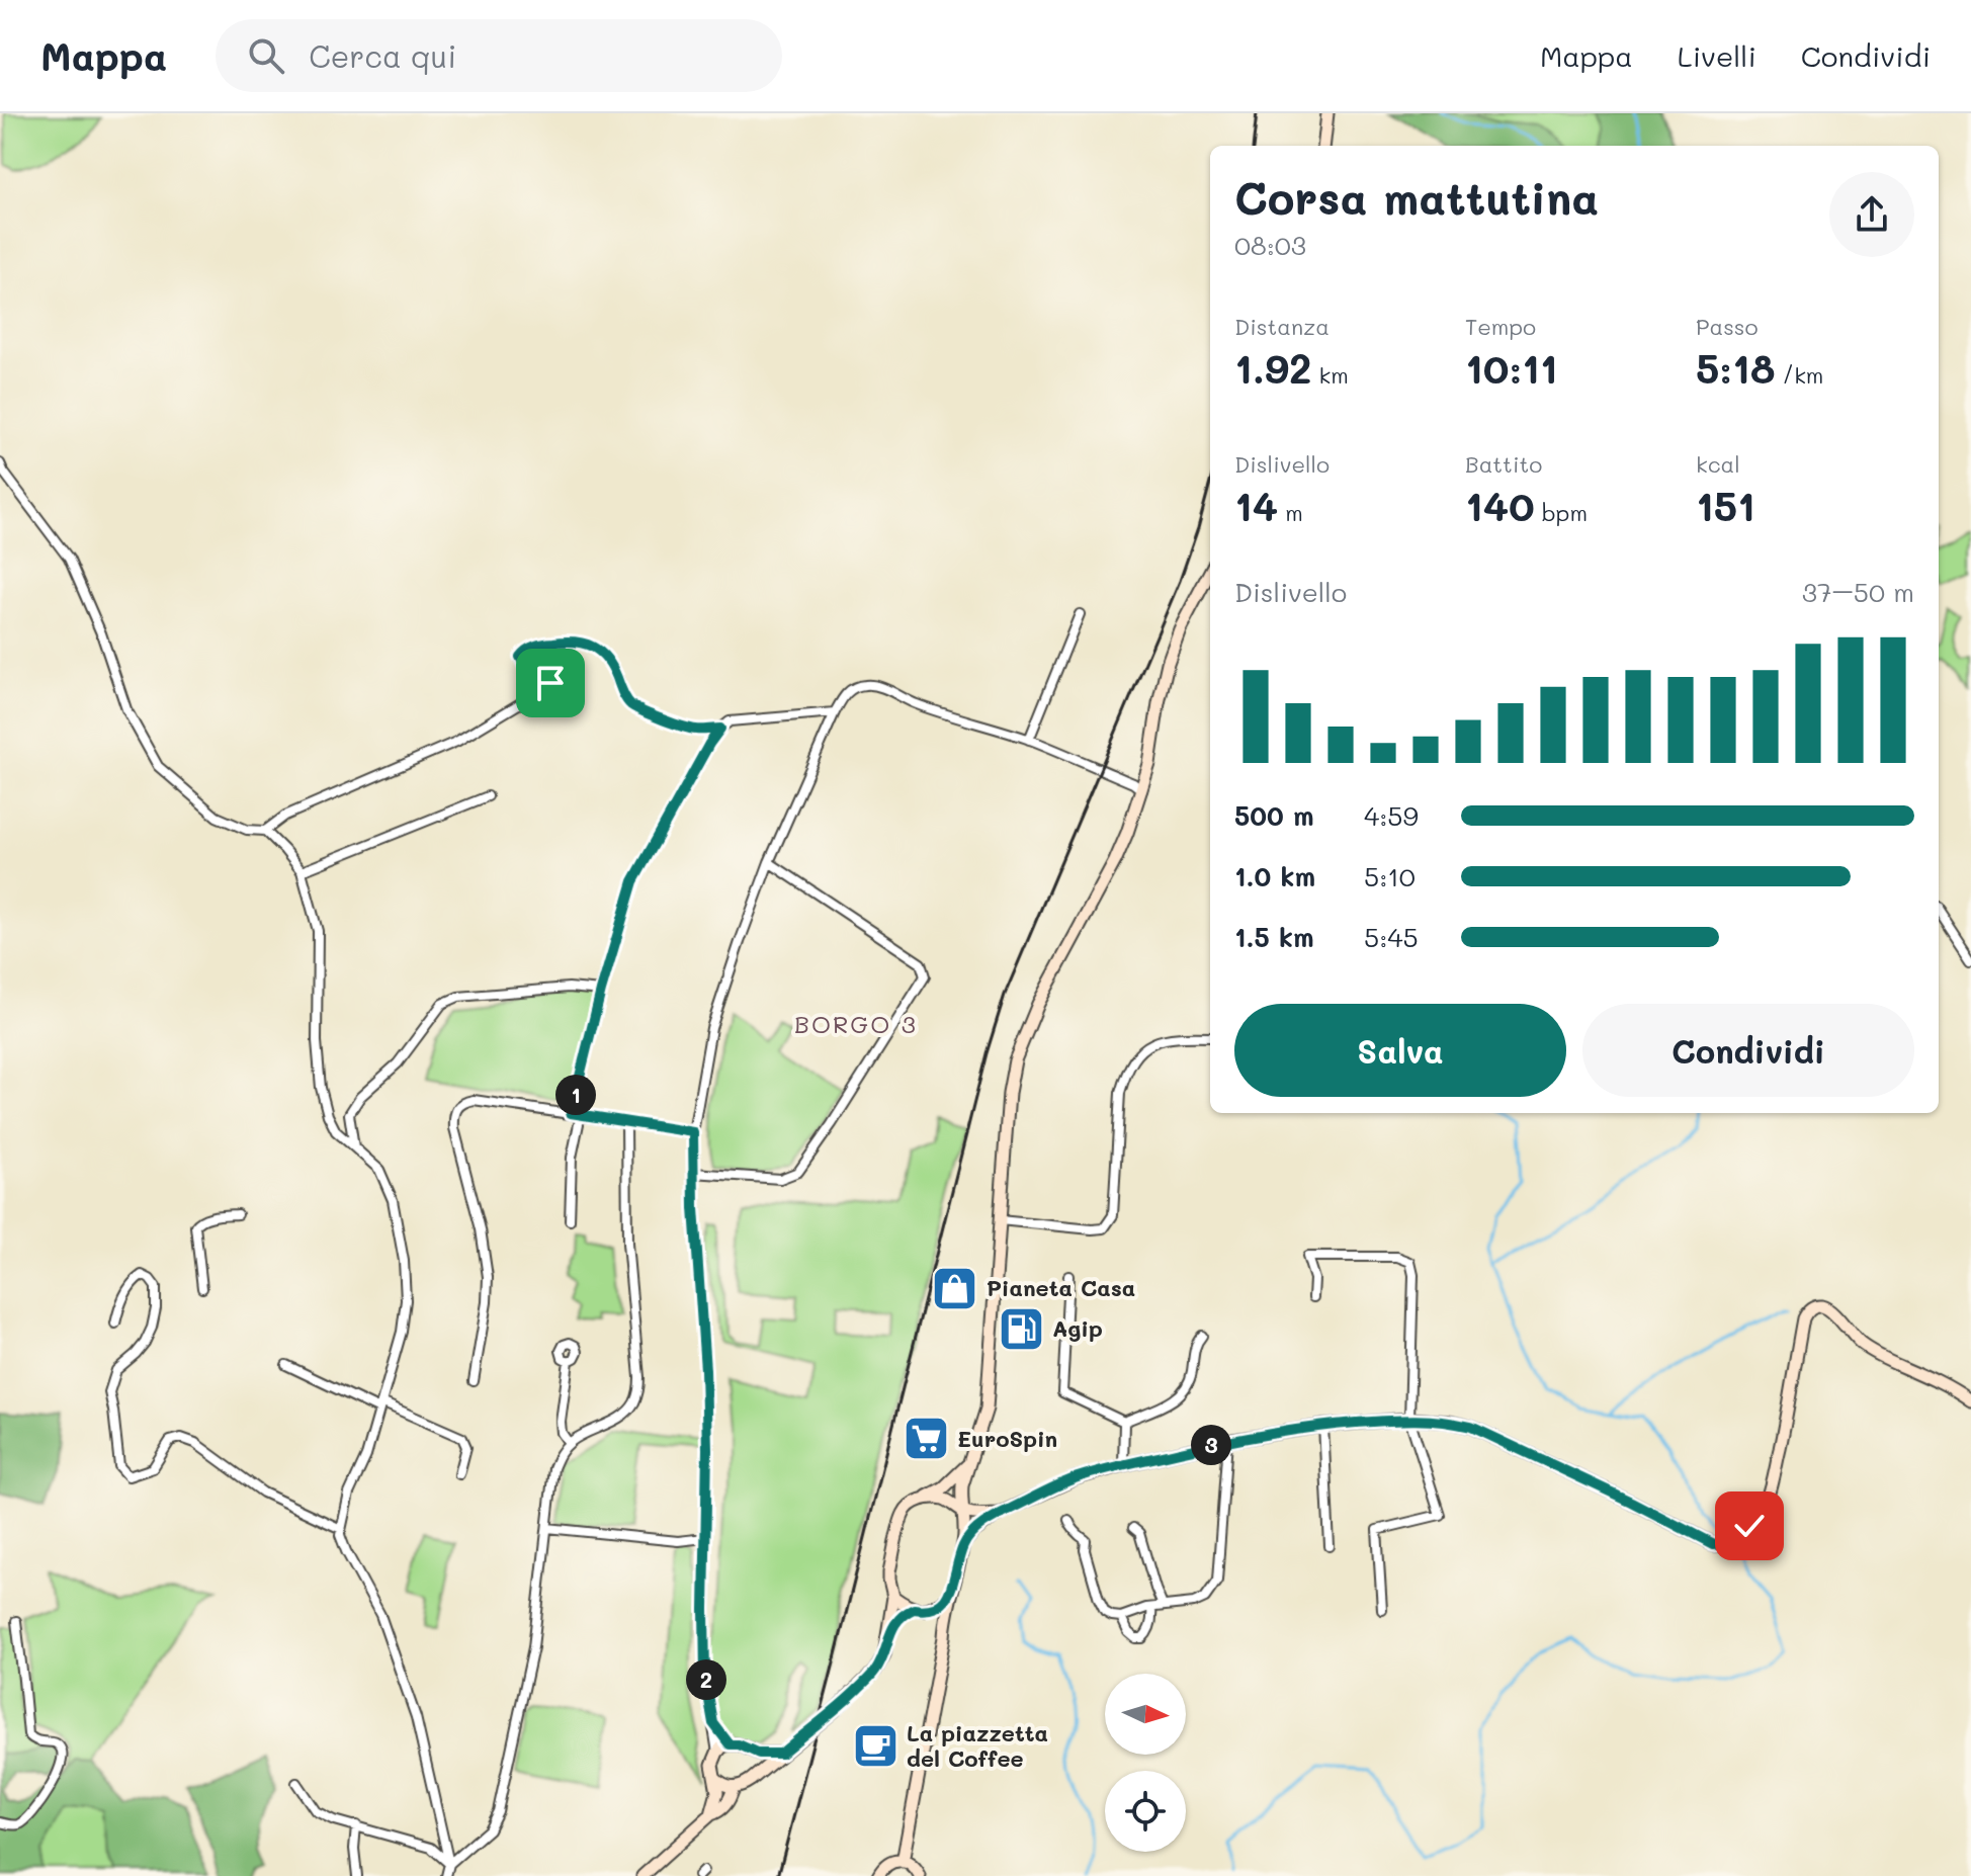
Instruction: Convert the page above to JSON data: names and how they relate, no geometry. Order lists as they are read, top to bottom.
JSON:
{
  "districts": ["BORGO 3"],
  "places": {
    "shop": ["Pianeta Casa"],
    "fuel station": ["Agip"],
    "supermarket": ["EuroSpin"],
    "cafe": ["La piazzetta del Coffee"]
  },
  "north": "right",
  "page": {
    "header": "Mappa",
    "search": "Cerca qui",
    "nav": ["Mappa", "Livelli", "Condividi"],
    "heading": ["Corsa mattutina", "08:03"],
    "stats": [
      ["Distanza", "1.92 km"],
      ["Tempo", "10:11"],
      ["Passo", "5:18 /km"],
      ["Dislivello", "14 m"],
      ["Battito", "140 bpm"],
      ["kcal", "151"]
    ],
    "chart": ["Dislivello", "37–50 m"],
    "list": [
      {
        "name": "500 m",
        "note": "4:59"
      },
      {
        "name": "1.0 km",
        "note": "5:10"
      },
      {
        "name": "1.5 km",
        "note": "5:45"
      }
    ],
    "buttons": ["Salva", "Condividi"],
    "pins": ["1", "3", "2"]
  }
}
